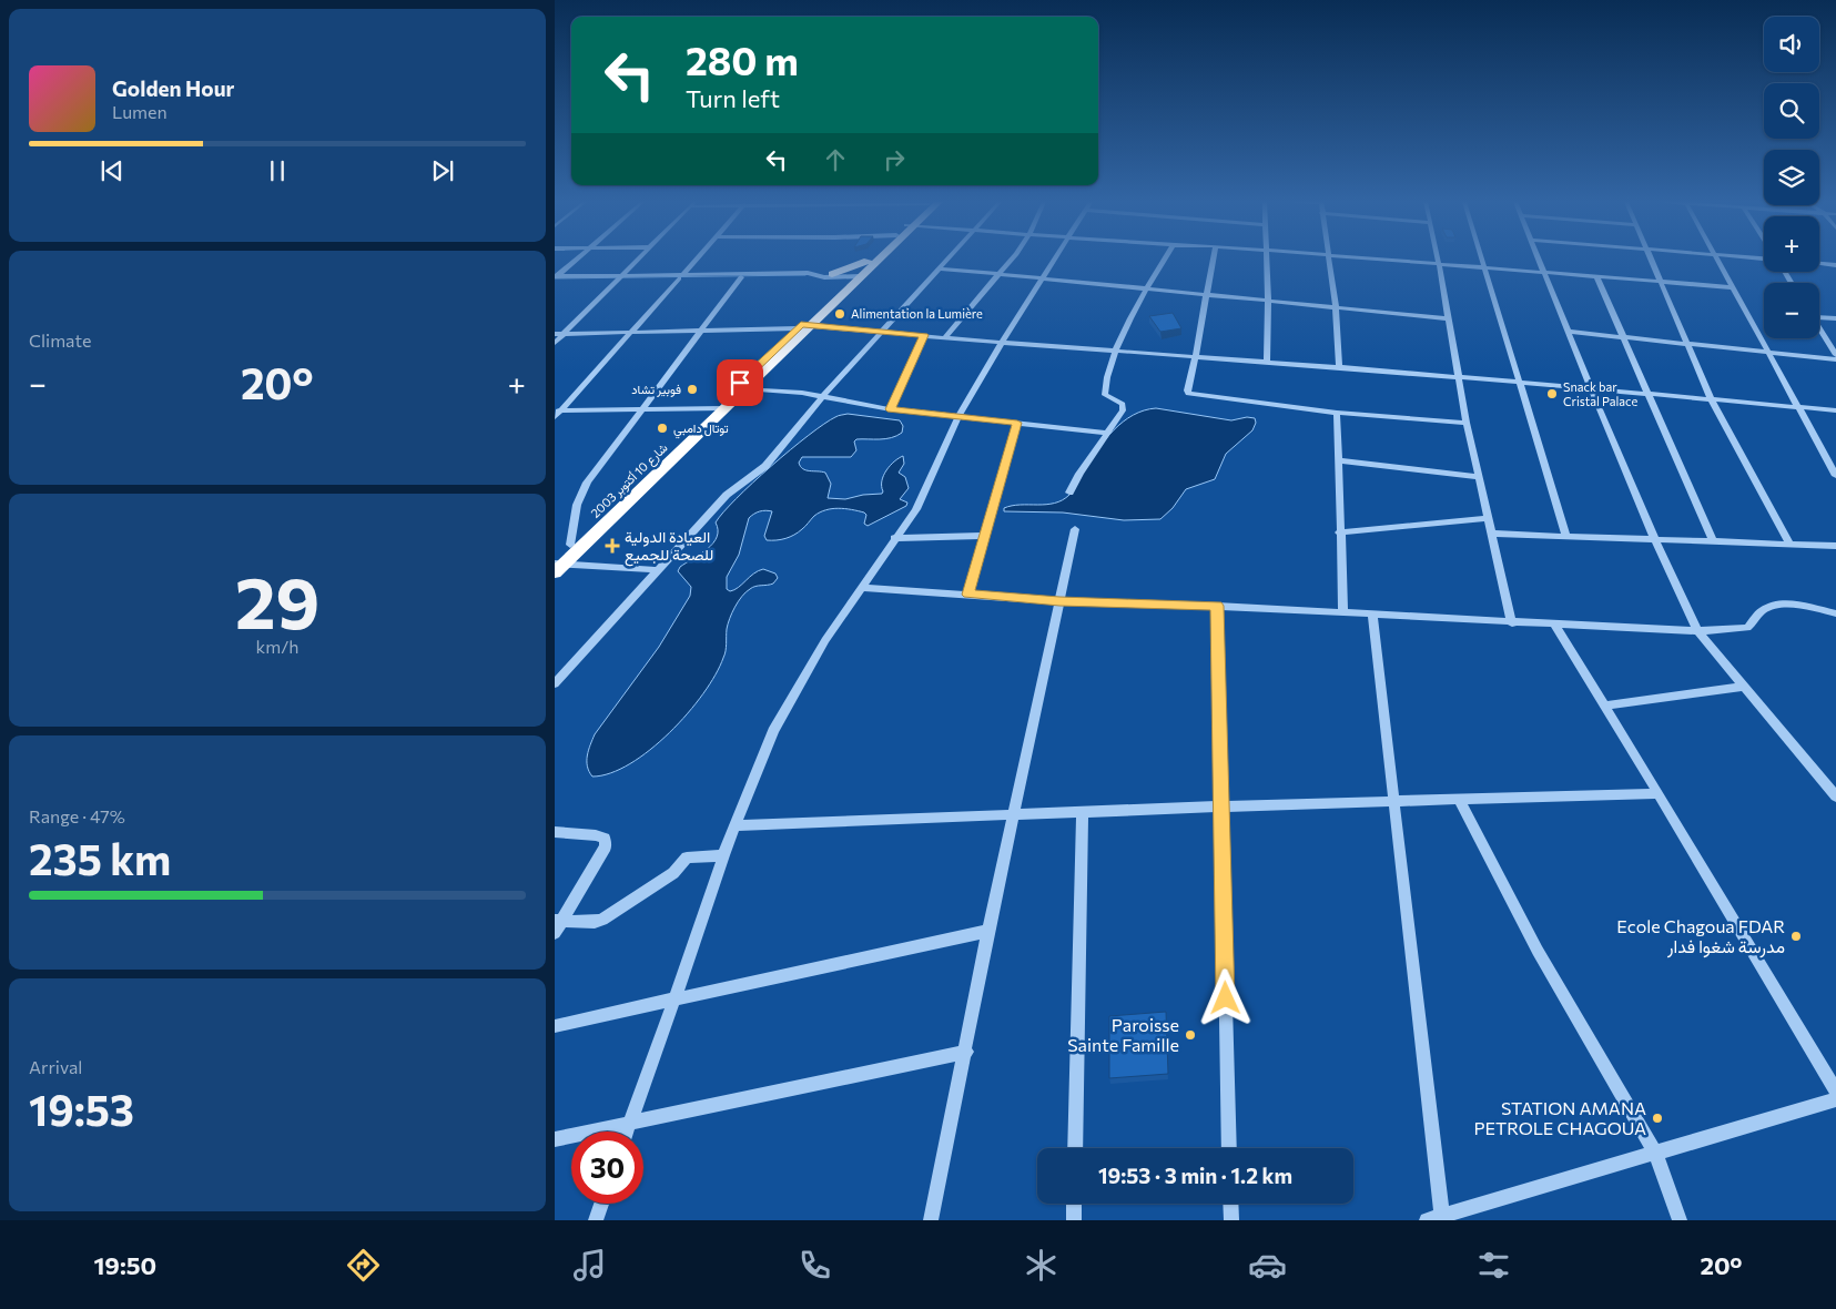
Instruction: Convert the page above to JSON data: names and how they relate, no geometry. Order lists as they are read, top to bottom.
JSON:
{
  "streets": {
    "highway": ["شارع 10 أكتوبر 2003"]
  },
  "places": {
    "other": [
      "Alimentation la Lumière",
      "فوبير تشاد",
      "Snack bar Cristal Palace",
      "توتال دامبي",
      "Ecole Chagoua FDAR مدرسة شغوا فدار",
      "Paroisse Sainte Famille",
      "STATION AMANA PETROLE CHAGOUA"
    ],
    "health": ["العيادة الدولية للصحة للجميع"]
  },
  "page": {
    "map_buttons": ["+", "−"],
    "turn": ["280 m", "Turn left"],
    "song": ["Golden Hour", "Lumen"],
    "tile": [
      "Climate",
      ["29", "km/h"],
      ["Range · 47%", "235 km"],
      ["Arrival", "19:53"]
    ],
    "heat": ["−", "20°", "+"],
    "limit": "30",
    "trip": "19:53 · 3 min · 1.2 km",
    "tabs": ["19:50", "20°"]
  }
}
